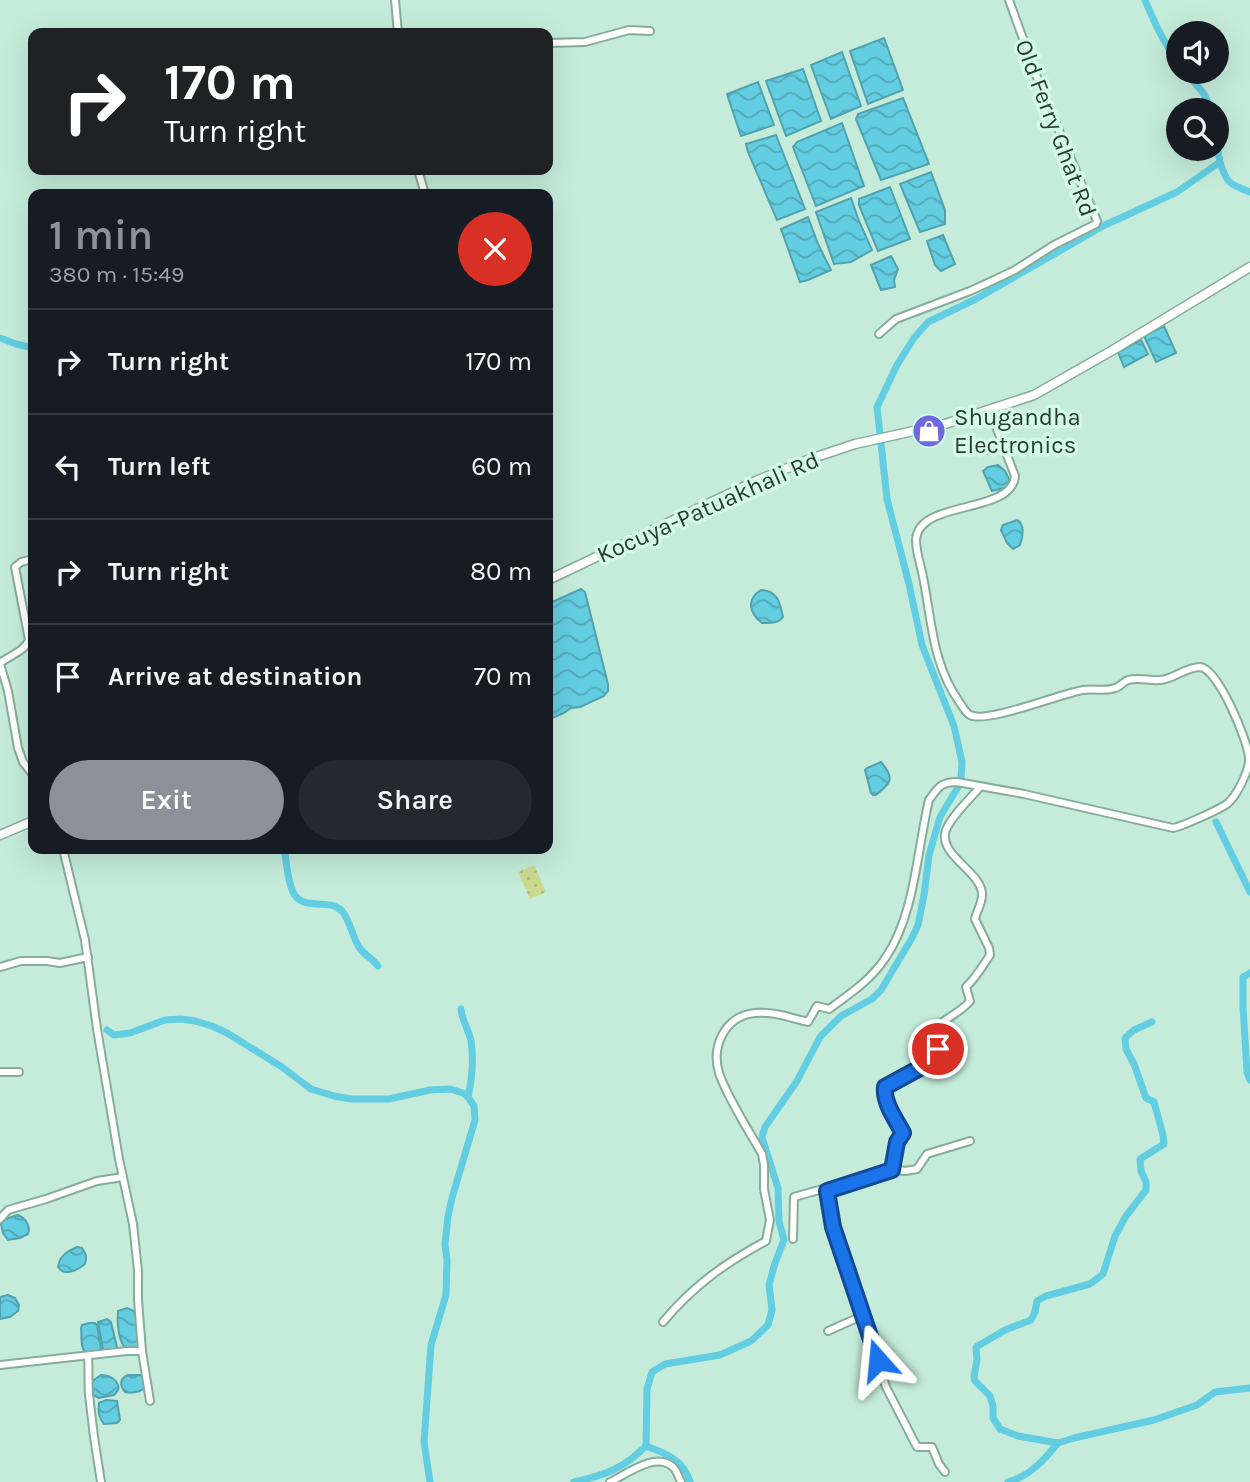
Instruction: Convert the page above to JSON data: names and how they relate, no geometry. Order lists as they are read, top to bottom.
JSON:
{
  "streets": {
    "main road": ["Kocuya-Patuakhali Rd"],
    "street": ["Old Ferry Ghat Rd"]
  },
  "places": {
    "shop": ["Shugandha Electronics"]
  },
  "page": {
    "turn": ["170 m", "Turn right"],
    "heading": ["1 min", "380 m · 15:49"],
    "list": [
      {
        "name": "Turn right",
        "value": "170 m"
      },
      {
        "name": "Turn left",
        "value": "60 m"
      },
      {
        "name": "Turn right",
        "value": "80 m"
      },
      {
        "name": "Arrive at destination",
        "value": "70 m"
      }
    ],
    "buttons": ["Exit", "Share"]
  }
}
